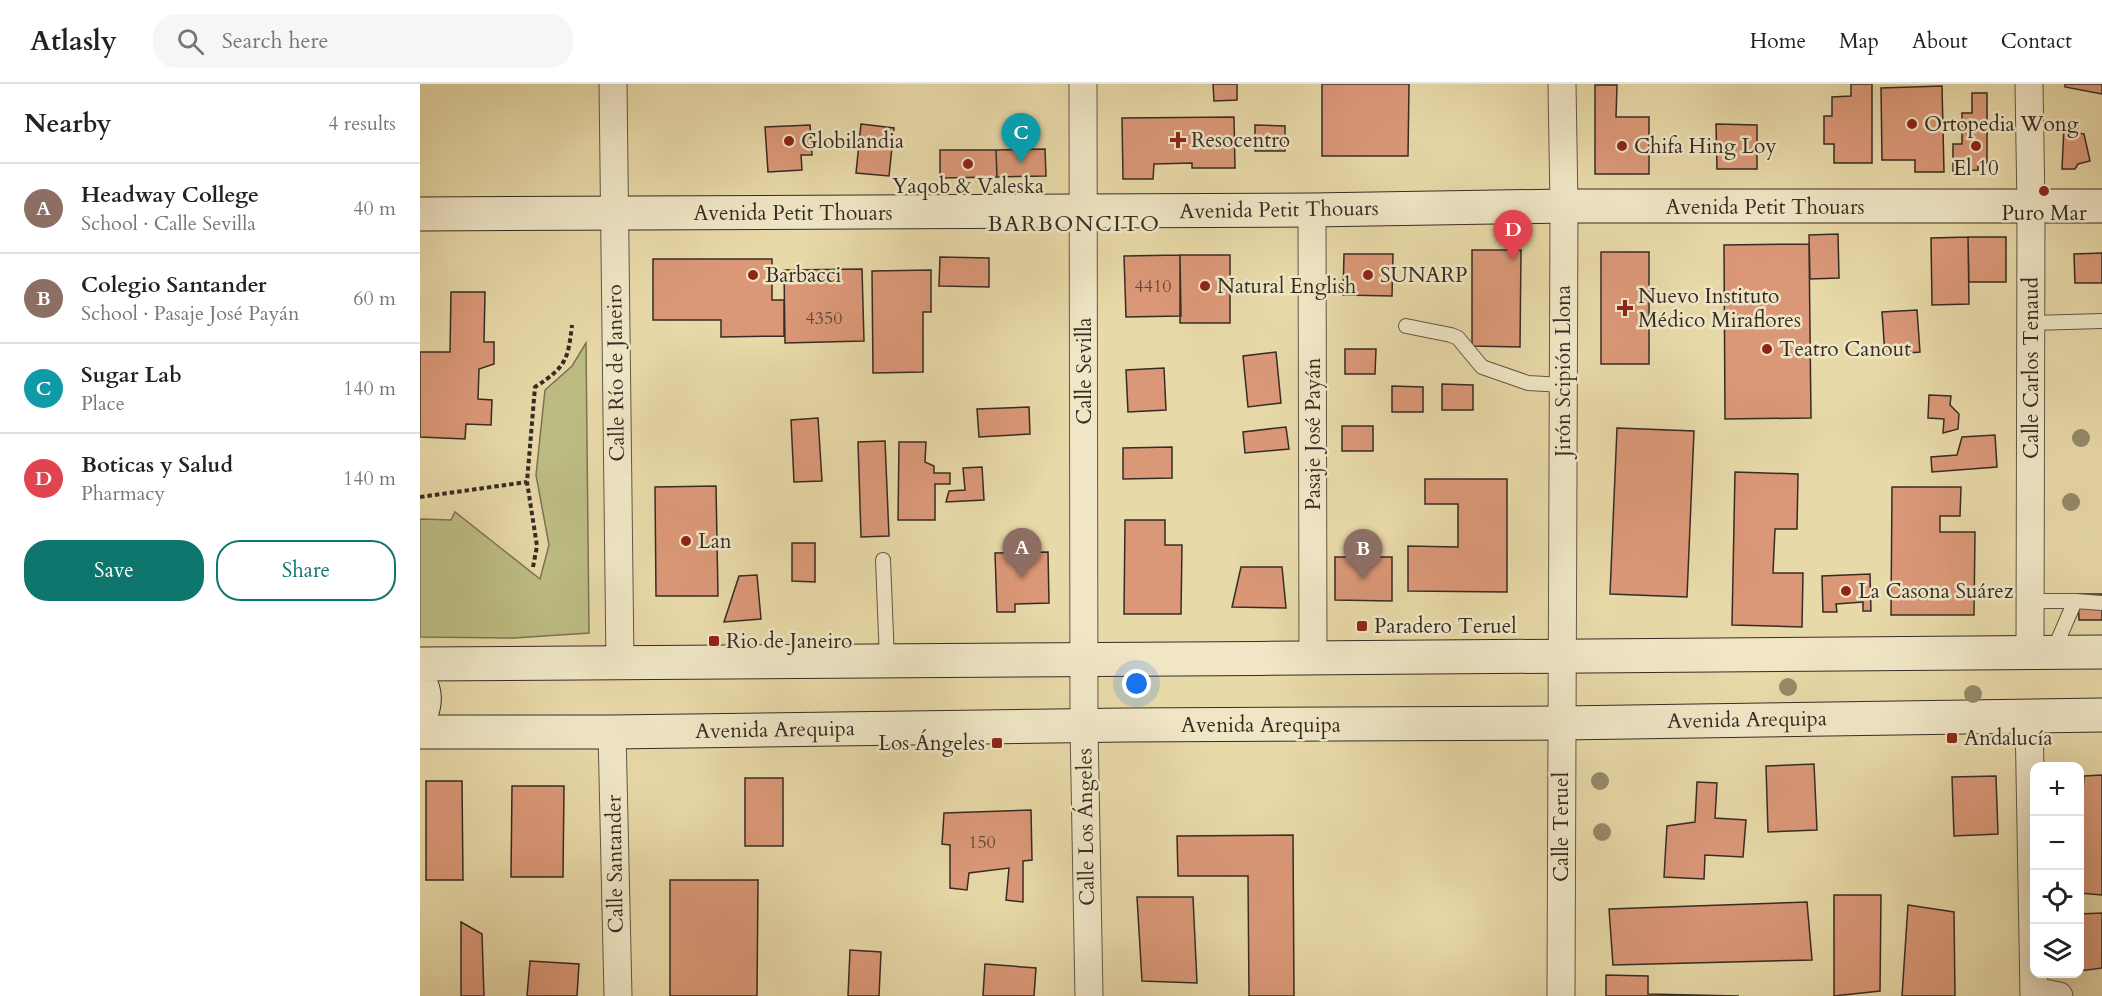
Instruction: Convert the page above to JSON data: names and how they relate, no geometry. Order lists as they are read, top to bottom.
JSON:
{
  "streets": {
    "main road": ["Avenida Petit Thouars", "Avenida Arequipa"],
    "street": [
      "Calle Carlos Tenaud",
      "Calle Sevilla",
      "Jirón Scipión Llona",
      "Calle Río de Janeiro",
      "Pasaje José Payán",
      "Calle Los Ángeles",
      "Calle Teruel",
      "Calle Santander"
    ]
  },
  "crossings": [
    ["Avenida Petit Thouars", "Calle Carlos Tenaud"],
    ["Avenida Petit Thouars", "Calle Sevilla"],
    ["Avenida Petit Thouars", "Jirón Scipión Llona"],
    ["Avenida Petit Thouars", "Calle Río de Janeiro"],
    ["Avenida Petit Thouars", "Pasaje José Payán"],
    ["Calle Sevilla", "Calle Los Ángeles"],
    ["Jirón Scipión Llona", "Calle Teruel"],
    ["Avenida Arequipa", "Calle Los Ángeles"],
    ["Avenida Arequipa", "Calle Teruel"],
    ["Avenida Arequipa", "Calle Santander"]
  ],
  "districts": ["BARBONCITO"],
  "places": {
    "other": [
      "Ortopedia Wong",
      "Globilandia",
      "Chifa Hing Loy",
      "El 10",
      "Yaqob & Valeska",
      "Puro Mar",
      "Barbacci",
      "SUNARP",
      "Natural English",
      "Teatro Canout",
      "Lan",
      "La Casona Suárez"
    ],
    "health": ["Resocentro", "Nuevo Instituto Médico Miraflores"],
    "transit": [
      "Paradero Teruel",
      "Rio de Janeiro",
      "Andalucía",
      "Los Ángeles"
    ]
  },
  "house_numbers": ["4410", "4350", "150"],
  "page": {
    "header": "Atlasly",
    "search": "Search here",
    "nav": [
      "Home",
      "Map",
      "About",
      "Contact"
    ],
    "heading": ["Nearby", "4 results"],
    "pins": [
      "C",
      "D",
      "A",
      "B"
    ],
    "list": [
      {
        "mark": "A",
        "name": "Headway College",
        "note": "School · Calle Sevilla",
        "value": "40 m"
      },
      {
        "mark": "B",
        "name": "Colegio Santander",
        "note": "School · Pasaje José Payán",
        "value": "60 m"
      },
      {
        "mark": "C",
        "name": "Sugar Lab",
        "note": "Place",
        "value": "140 m"
      },
      {
        "mark": "D",
        "name": "Boticas y Salud",
        "note": "Pharmacy",
        "value": "140 m"
      }
    ],
    "buttons": ["Save", "Share"],
    "map_buttons": ["+", "−"]
  }
}
